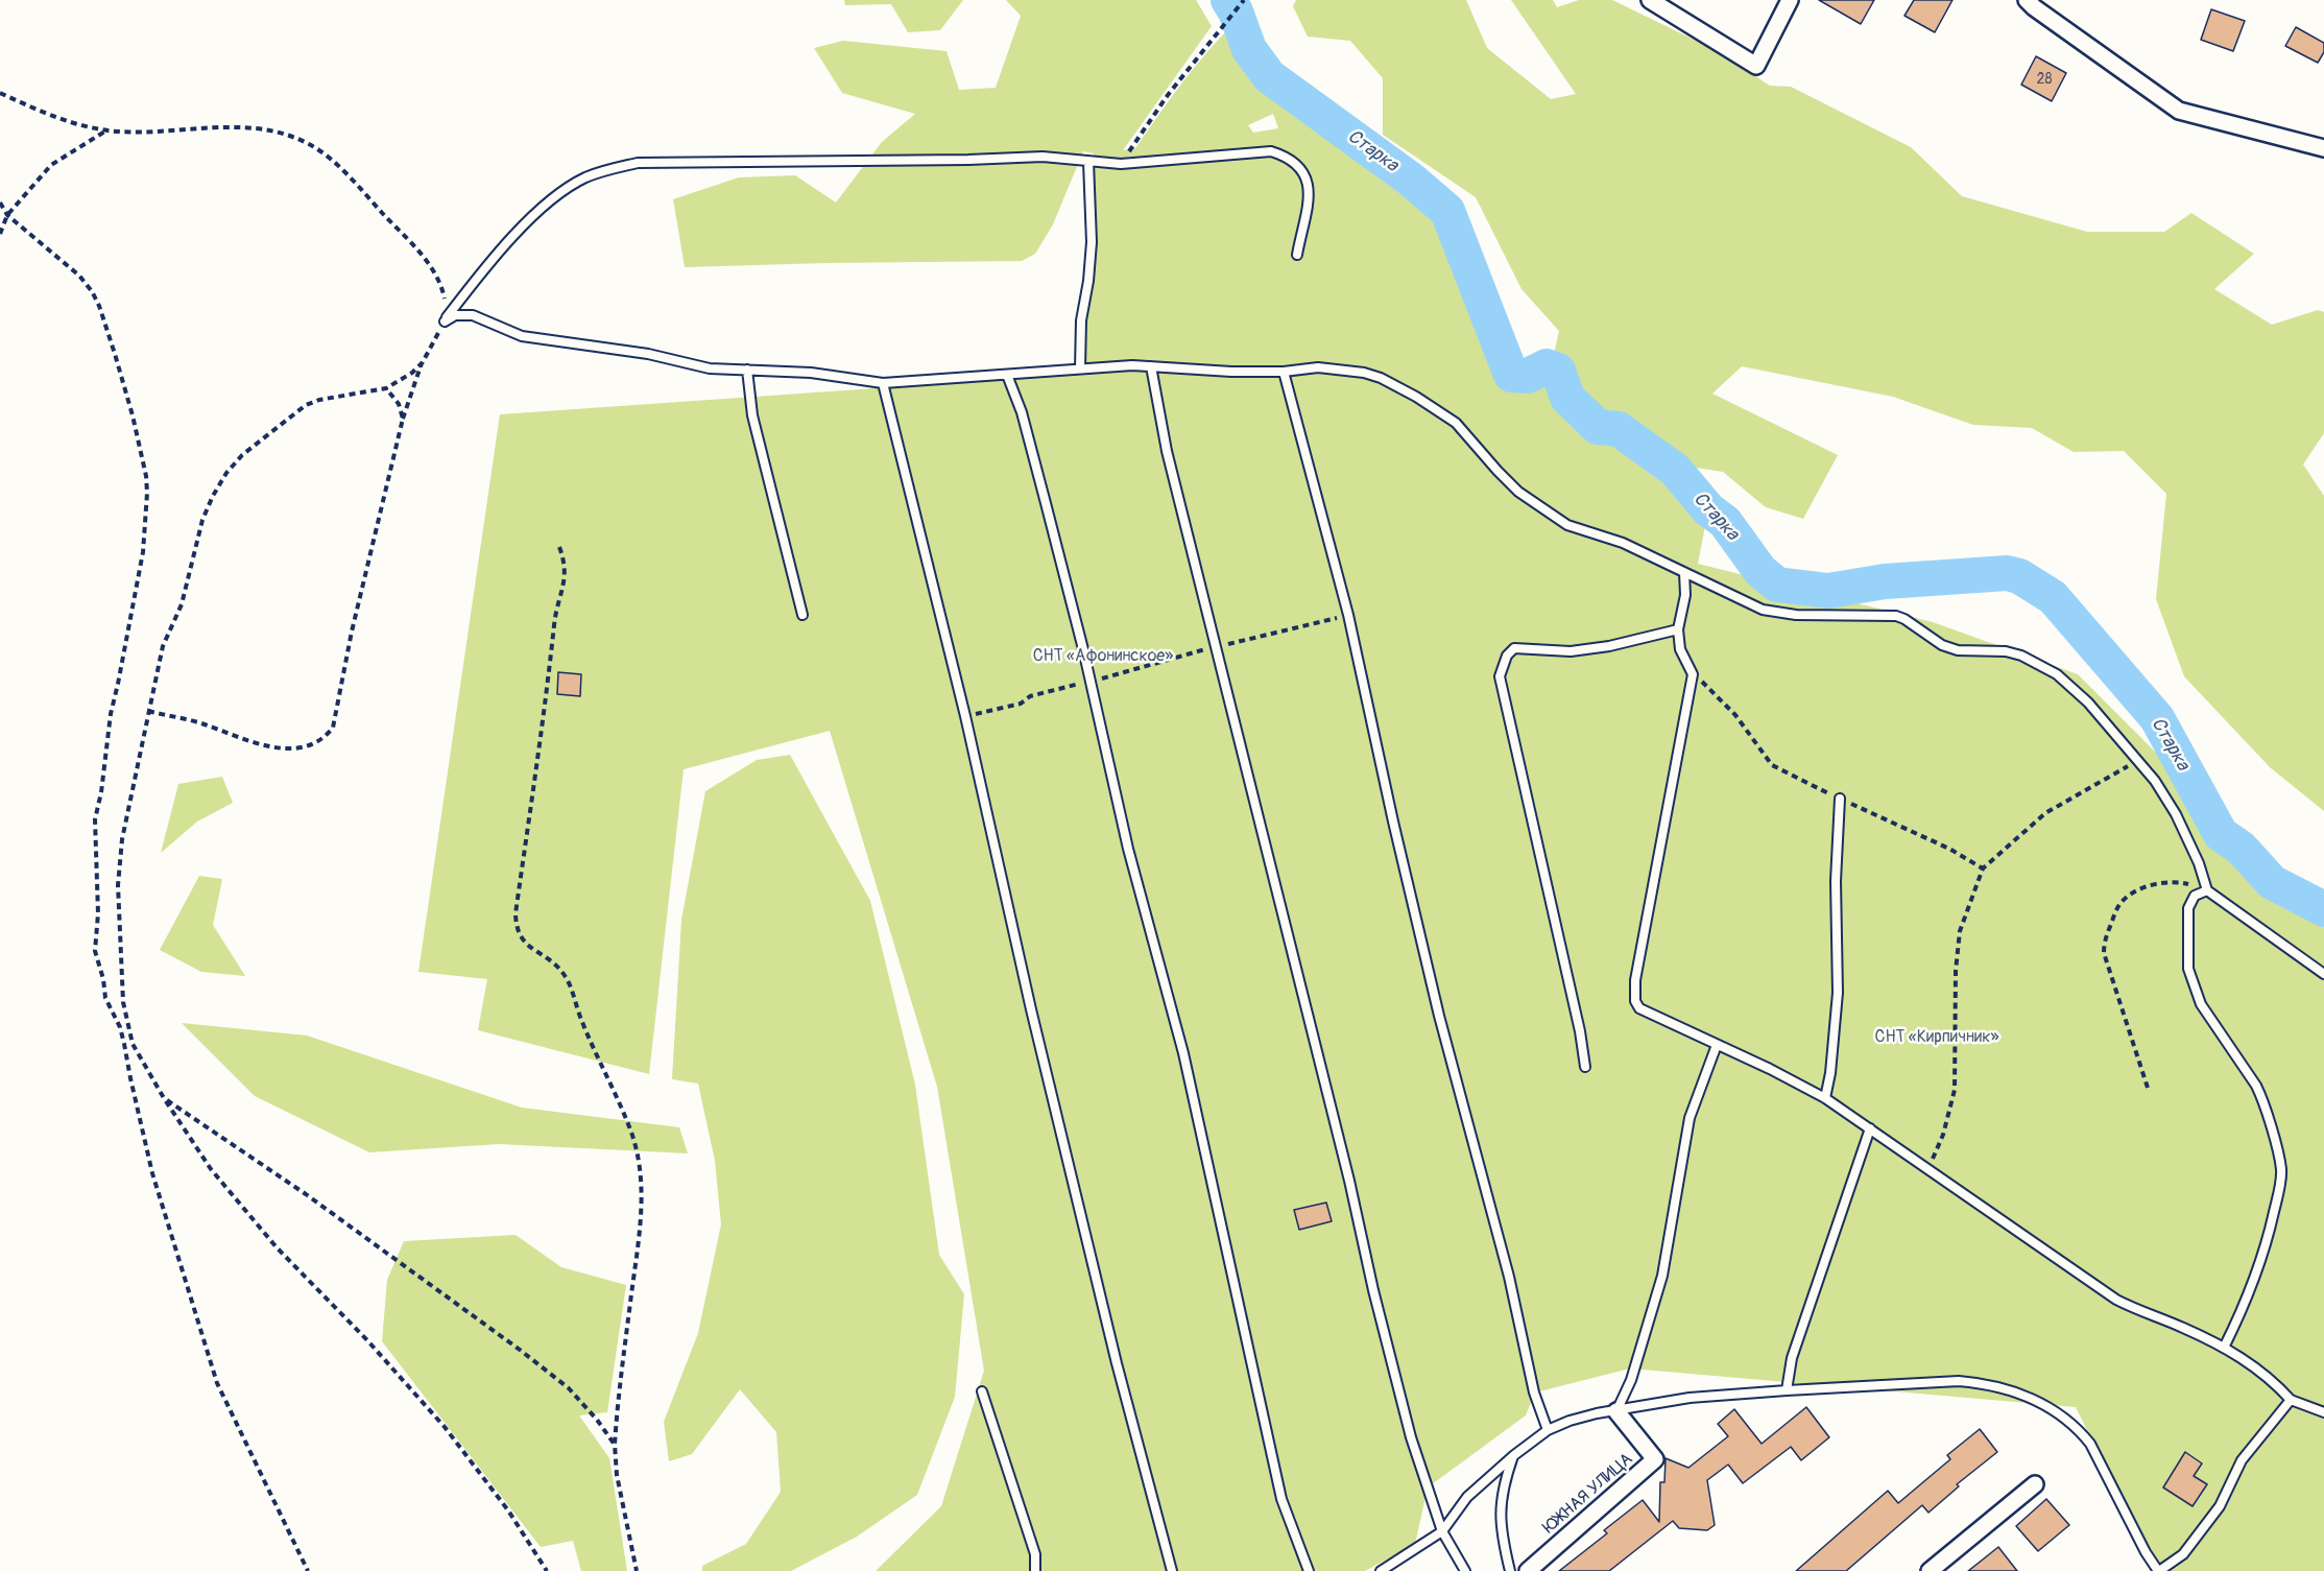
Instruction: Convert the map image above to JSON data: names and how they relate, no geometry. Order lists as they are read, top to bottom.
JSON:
{
  "streets": {
    "street": ["ЮЖНАЯ УЛИЦА"]
  },
  "water": ["Старка"],
  "parks": ["СНТ «Афонинское»", "СНТ «Кирпичник»"],
  "house_numbers": ["28"]
}
